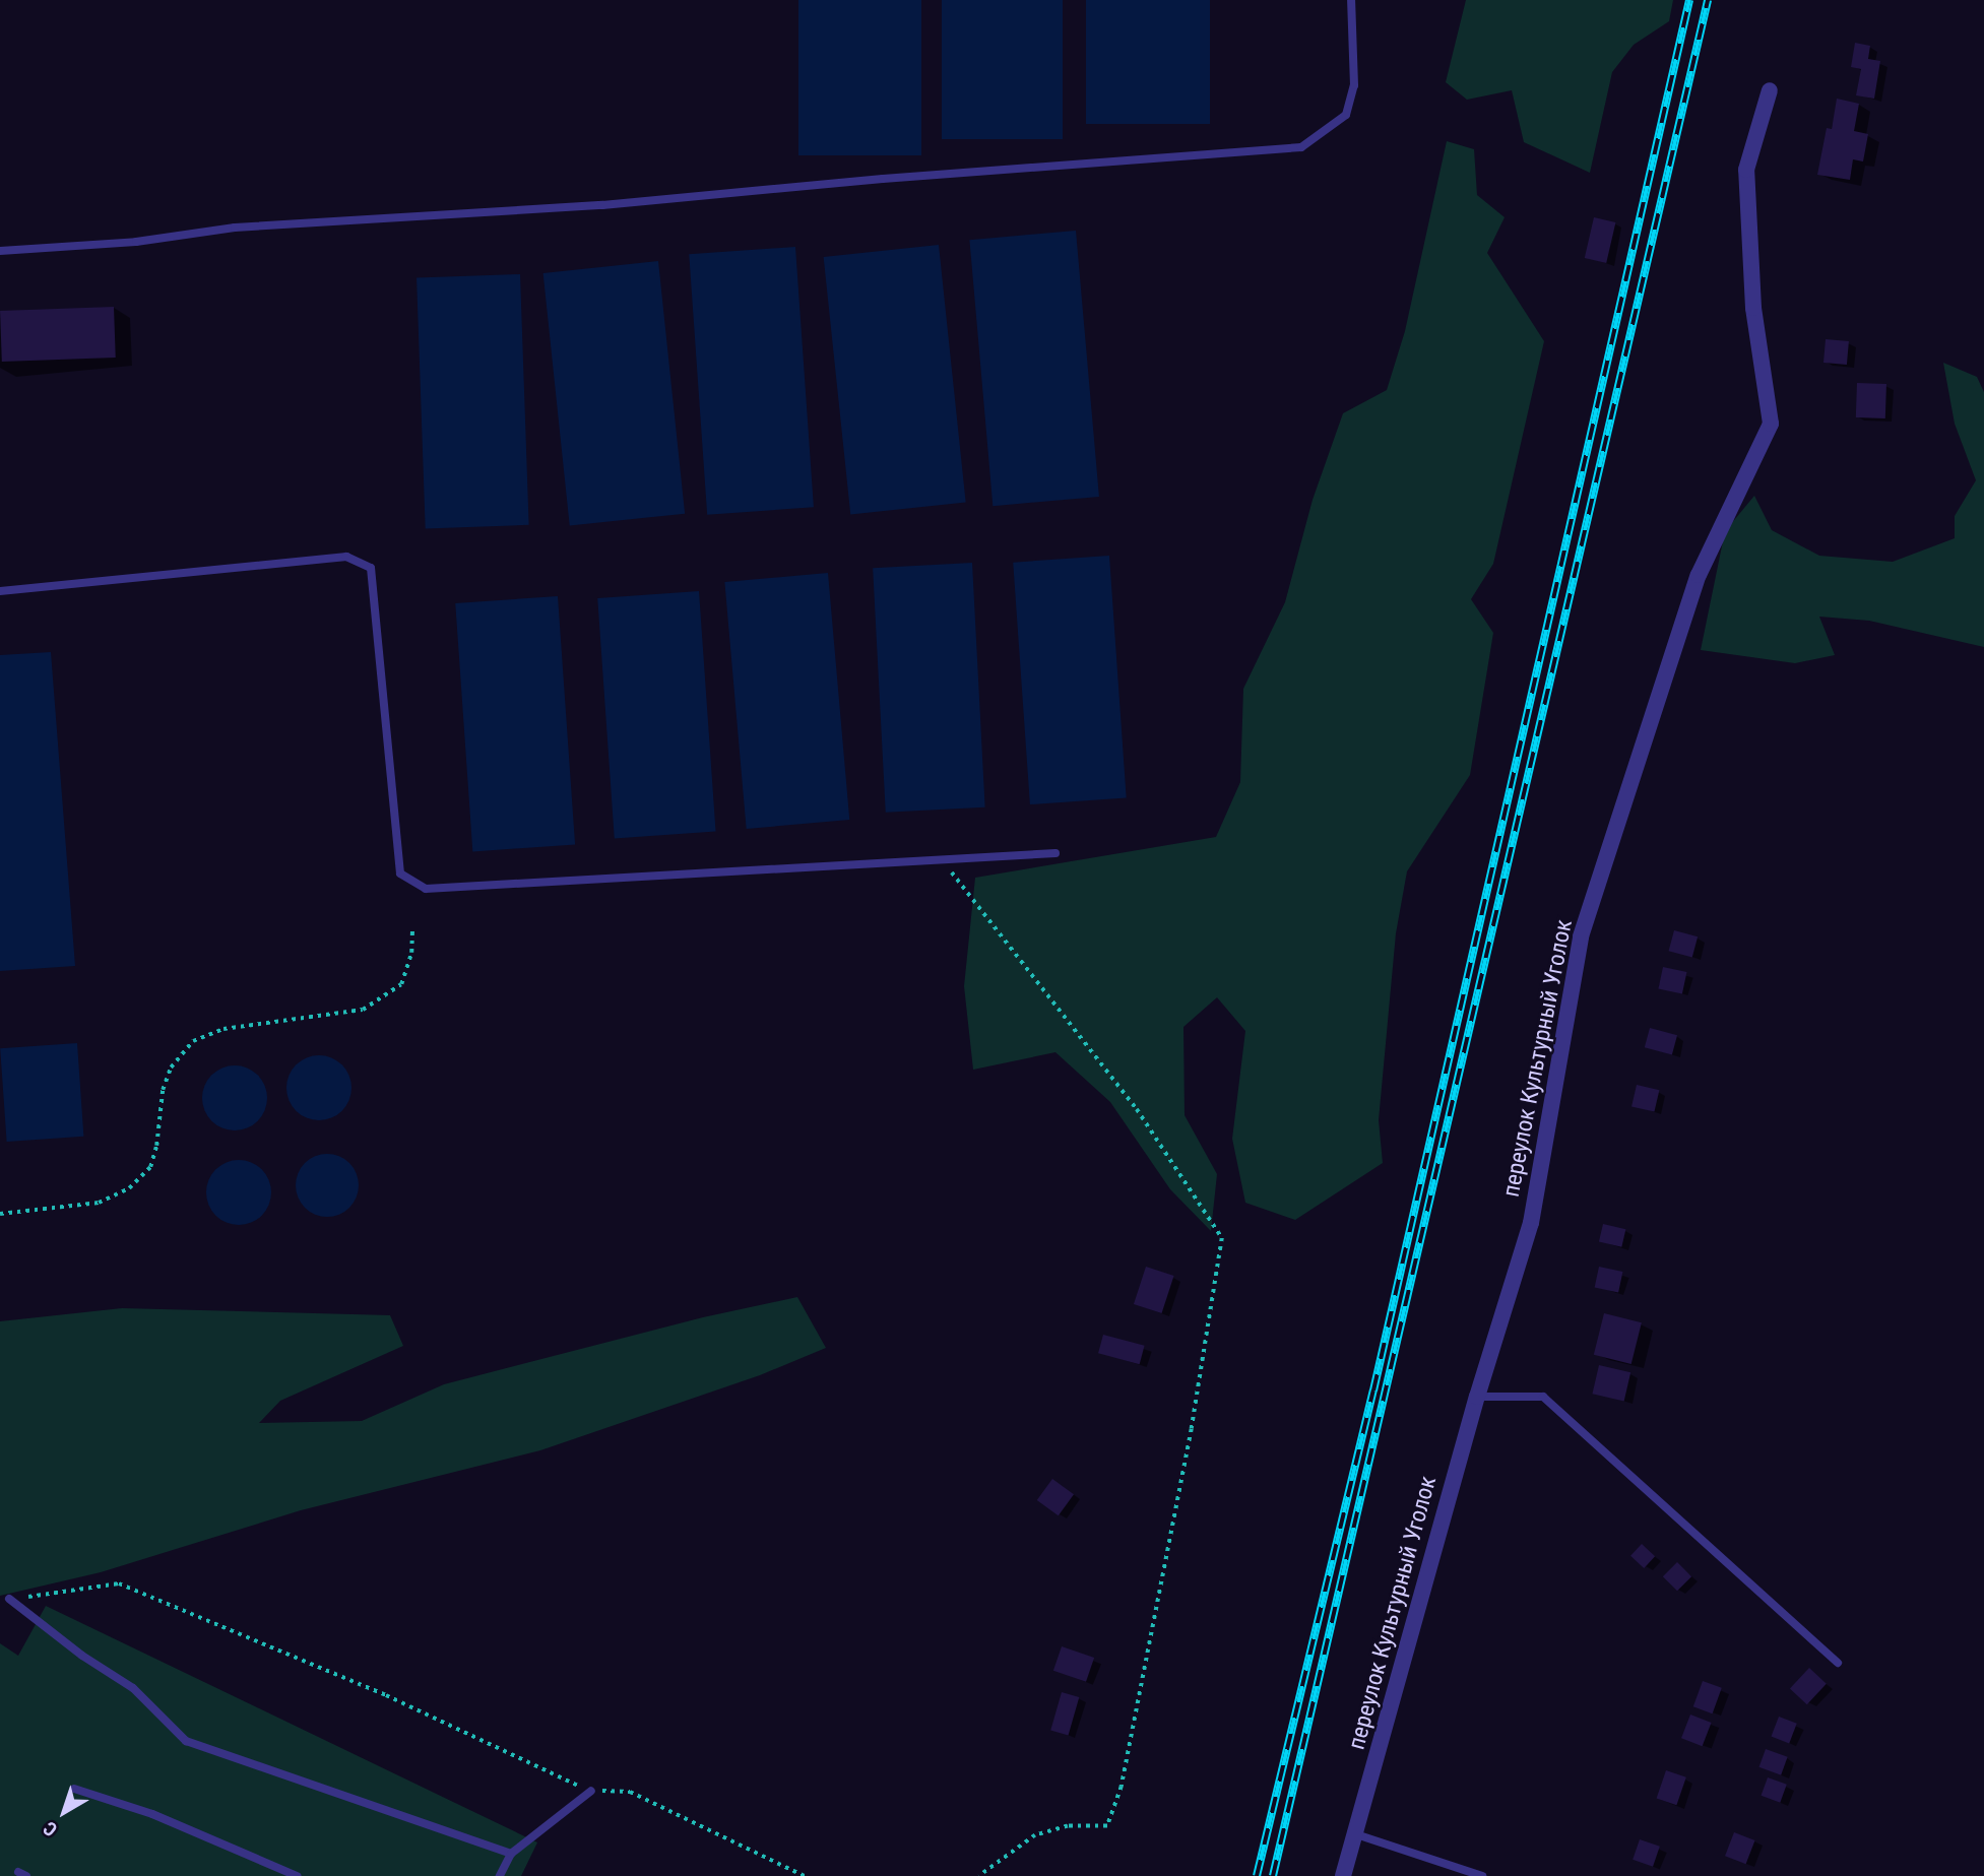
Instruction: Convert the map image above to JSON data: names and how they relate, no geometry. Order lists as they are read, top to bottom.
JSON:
{
  "streets": {
    "street": ["переулок Культурный Уголок"]
  },
  "north": "bottom left"
}
